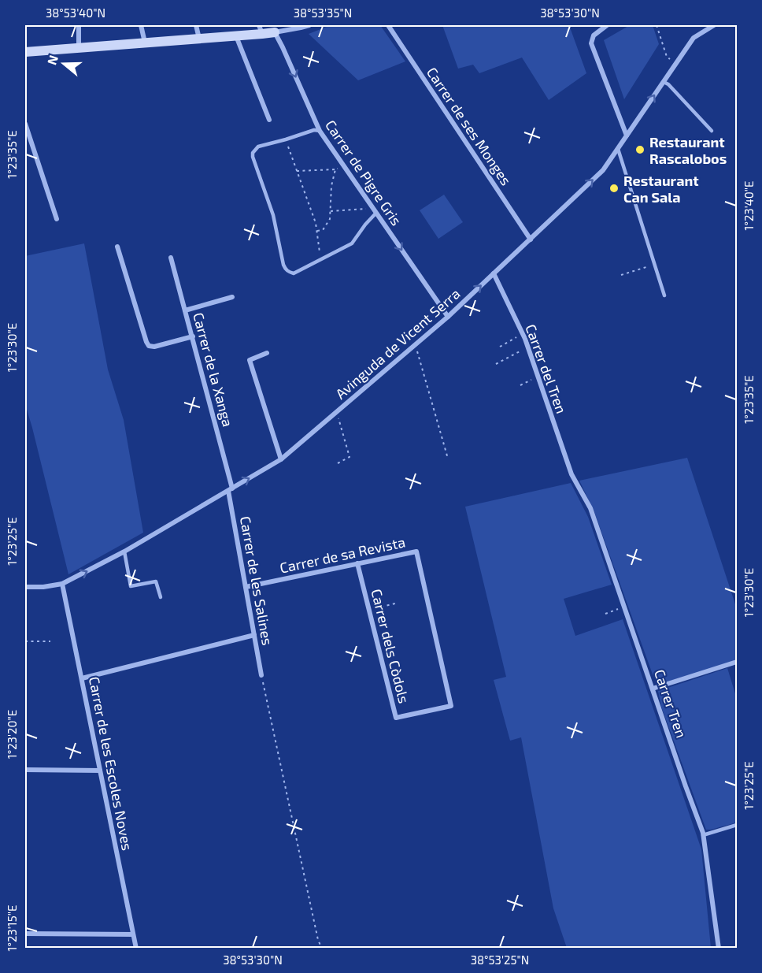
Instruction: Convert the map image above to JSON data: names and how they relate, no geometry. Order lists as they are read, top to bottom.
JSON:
{
  "streets": {
    "street": [
      "Carrer de ses Monges",
      "Carrer de Pigre Gris",
      "Avinguda de Vicent Serra",
      "Carrer del Tren",
      "Carrer de la Xanga",
      "Carrer de sa Revista",
      "Carrer de les Salines",
      "Carrer dels Còdols",
      "Carrer Tren",
      "Carrer de les Escoles Noves"
    ]
  },
  "crossings": [
    ["Carrer de ses Monges", "Avinguda de Vicent Serra"],
    ["Carrer de Pigre Gris", "Avinguda de Vicent Serra"],
    ["Avinguda de Vicent Serra", "Carrer del Tren"],
    ["Avinguda de Vicent Serra", "Carrer de la Xanga"],
    ["Avinguda de Vicent Serra", "Carrer de les Salines"],
    ["Avinguda de Vicent Serra", "Carrer de les Escoles Noves"],
    ["Carrer del Tren", "Carrer Tren"],
    ["Carrer de la Xanga", "Carrer de les Salines"],
    ["Carrer de sa Revista", "Carrer de les Salines"],
    ["Carrer de sa Revista", "Carrer dels Còdols"]
  ],
  "one_way": ["Avinguda de Vicent Serra"],
  "places": ["Restaurant Rascalobos", "Restaurant Can Sala"],
  "north": "left",
  "coordinates": [
    "38°53'40\"N",
    "38°53'35\"N",
    "38°53'30\"N",
    "1°23'35\"E",
    "1°23'40\"E",
    "1°23'30\"E",
    "1°23'25\"E",
    "1°23'20\"E",
    "1°23'15\"E",
    "38°53'25\"N"
  ]
}
